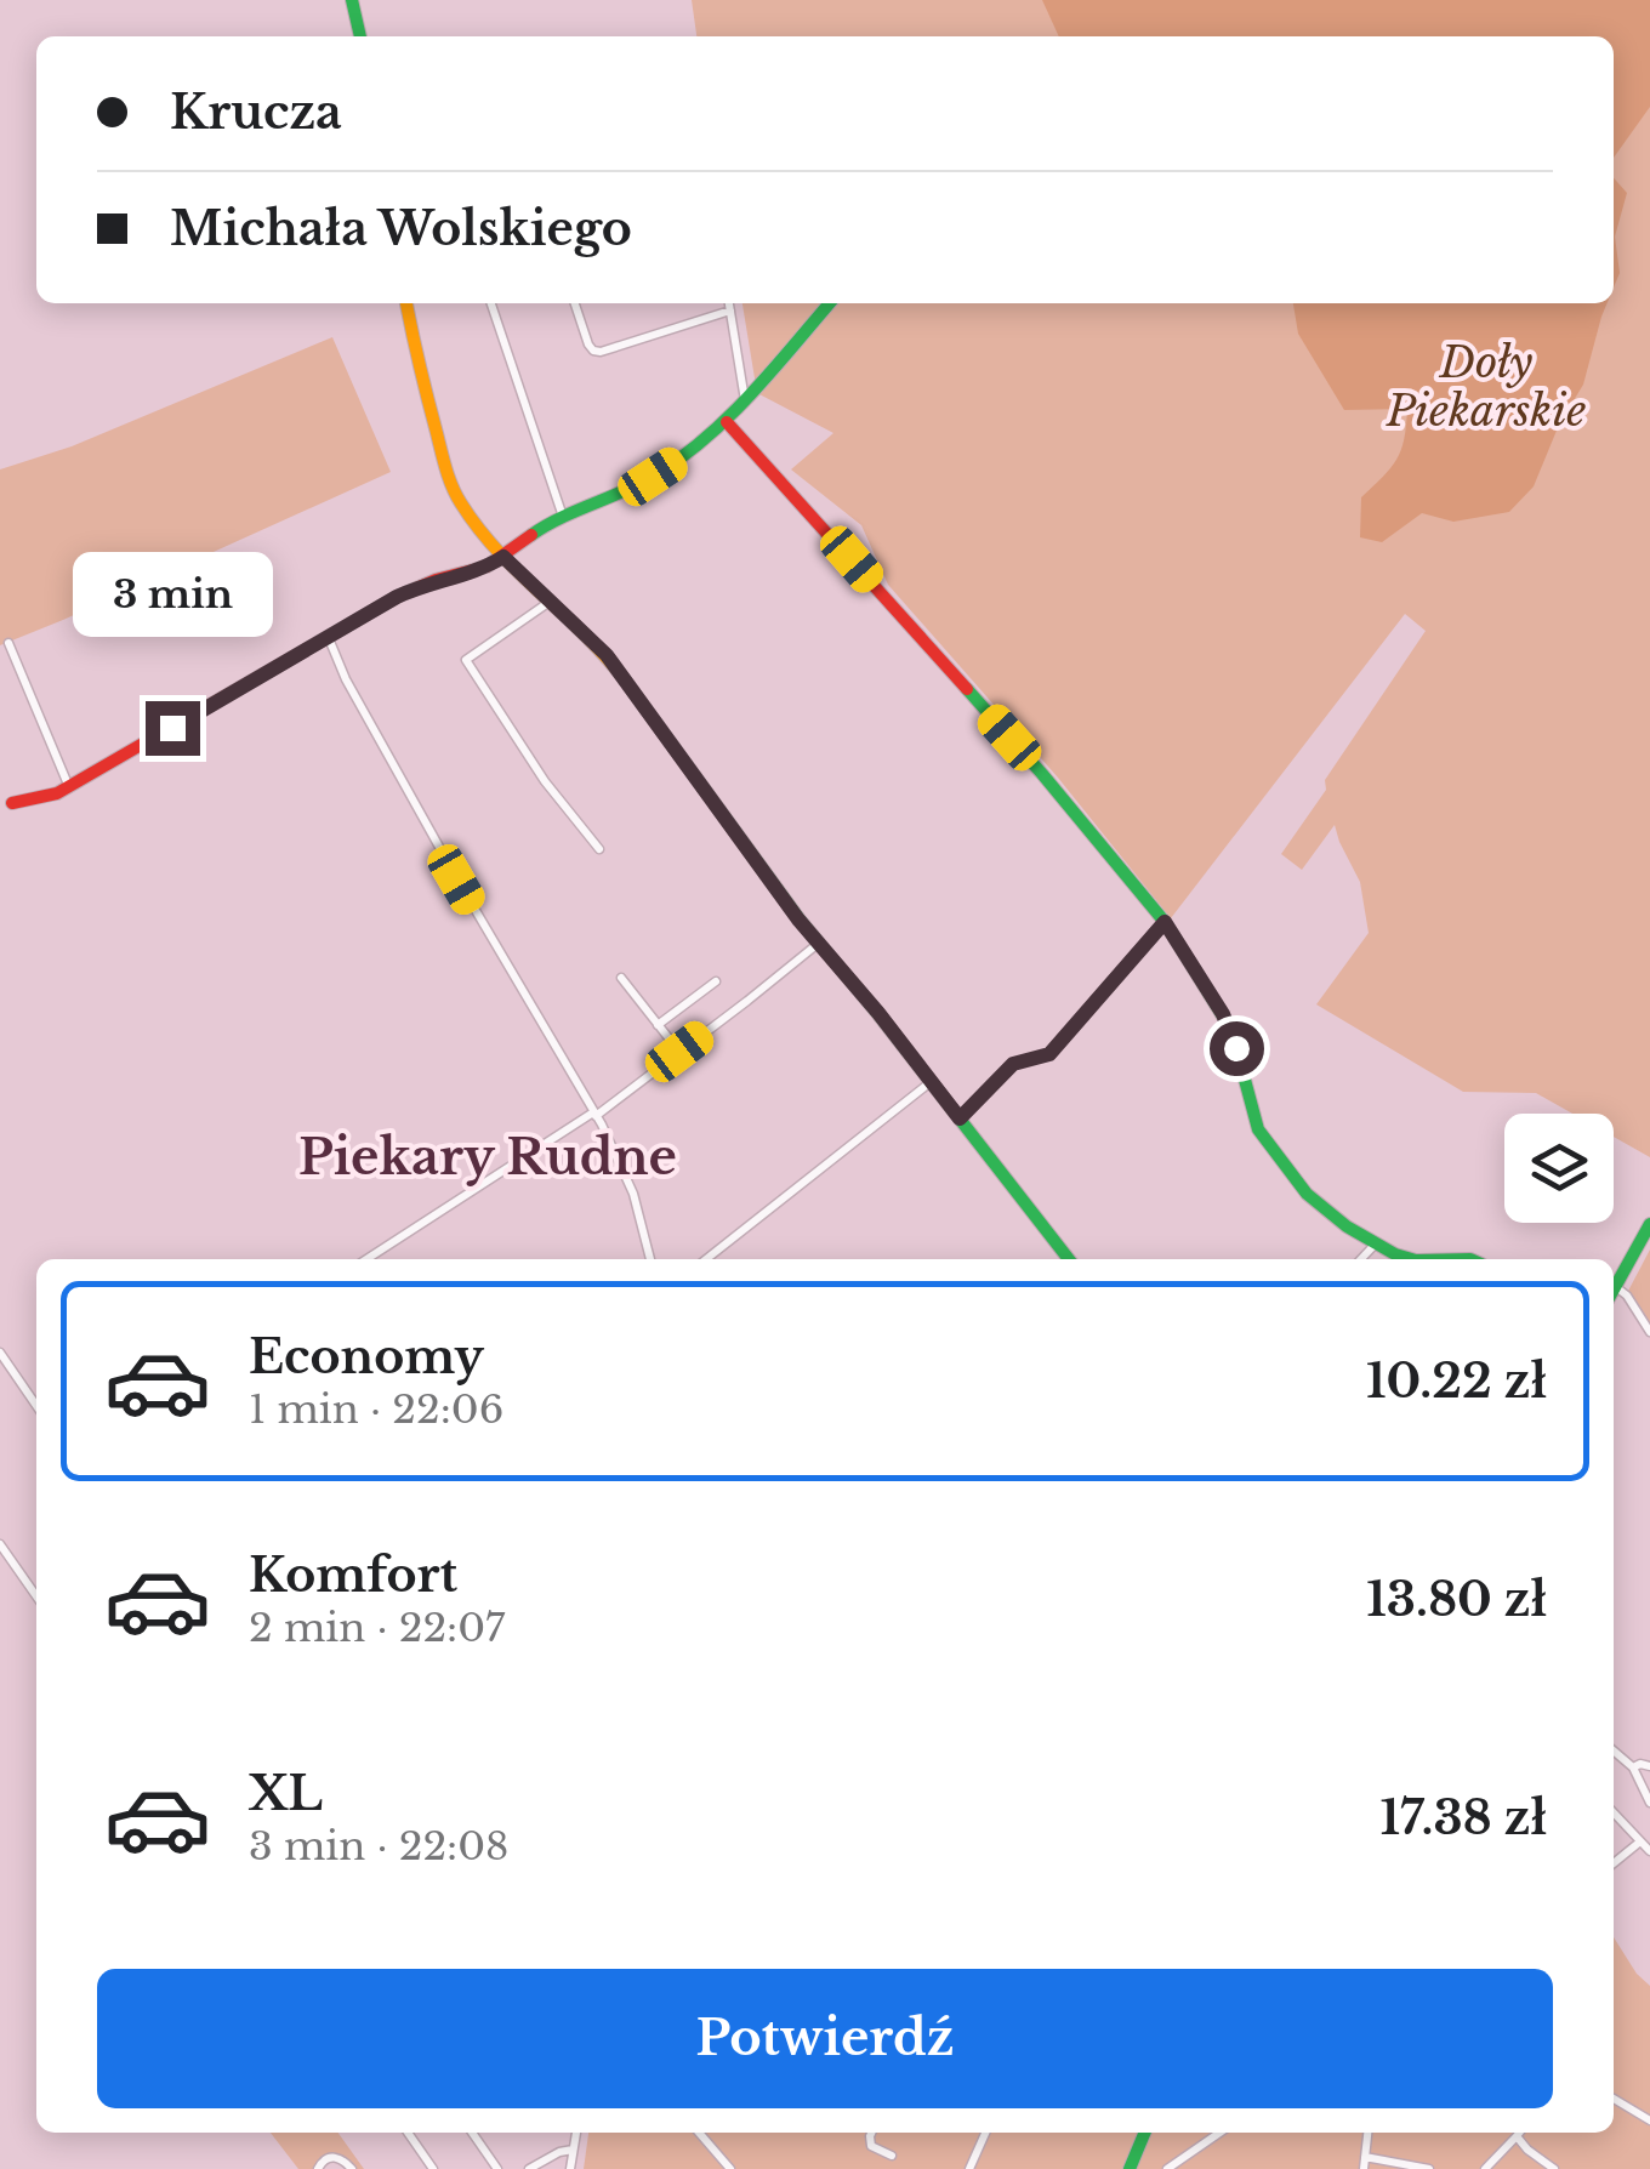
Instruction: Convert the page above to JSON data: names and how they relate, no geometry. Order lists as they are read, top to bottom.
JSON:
{
  "districts": ["Piekary Rudne"],
  "parks": ["Doły Piekarskie"],
  "page": {
    "banner": ["Krucza", "Michała Wolskiego"],
    "bubble": "3 min",
    "list": [
      {
        "name": "Economy",
        "note": "1 min · 22:06",
        "value": "10.22 zł"
      },
      {
        "name": "Komfort",
        "note": "2 min · 22:07",
        "value": "13.80 zł"
      },
      {
        "name": "XL",
        "note": "3 min · 22:08",
        "value": "17.38 zł"
      }
    ],
    "buttons": "Potwierdź"
  }
}
